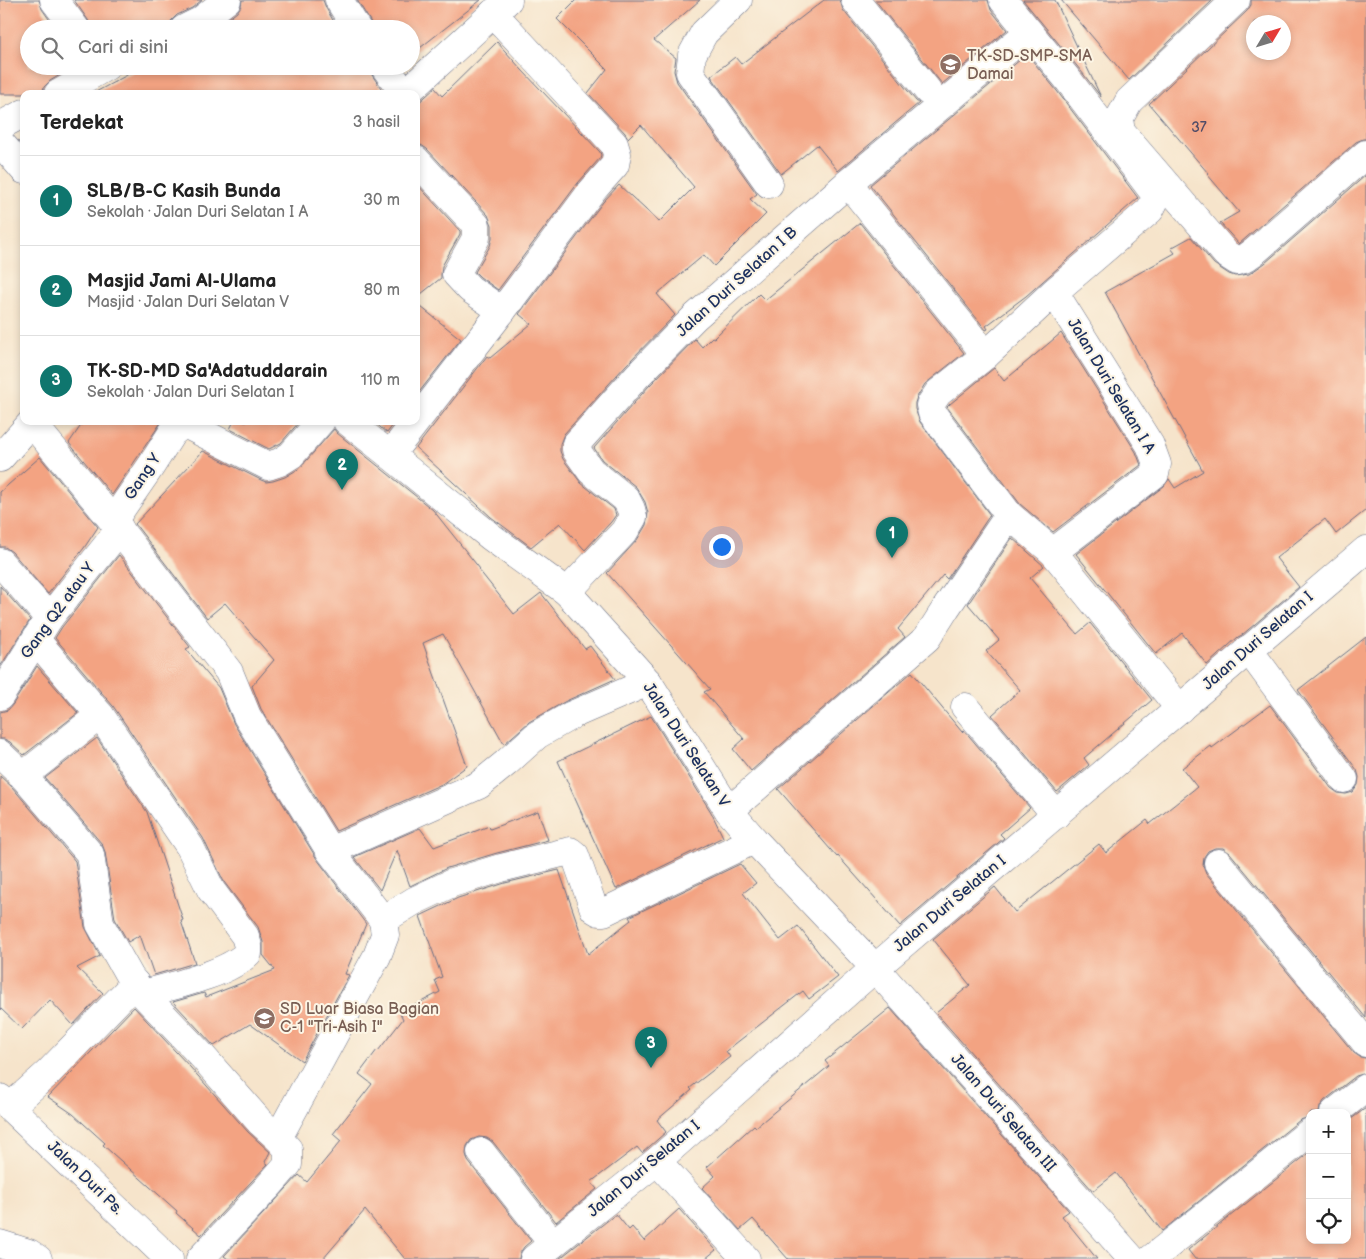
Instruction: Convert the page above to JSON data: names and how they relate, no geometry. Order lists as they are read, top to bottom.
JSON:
{
  "streets": {
    "street": [
      "Jalan Duri Selatan I B",
      "Jalan Duri Selatan I A",
      "Gang Y",
      "Gang Q2 atau Y",
      "Jalan Duri Selatan I",
      "Jalan Duri Selatan V",
      "Jalan Duri Selatan III",
      "Jalan Duri Ps."
    ]
  },
  "crossings": [
    ["Jalan Duri Selatan I B", "Jalan Duri Selatan V"],
    ["Gang Y", "Gang Q2 atau Y"],
    ["Jalan Duri Selatan I", "Jalan Duri Selatan V"],
    ["Jalan Duri Selatan I", "Jalan Duri Selatan III"],
    ["Jalan Duri Selatan V", "Jalan Duri Selatan III"]
  ],
  "places": {
    "school or university": ["TK-SD-SMP-SMA Damai", "SD Luar Biasa Bagian C-1 \"Tri-Asih I\""]
  },
  "house_numbers": ["37"],
  "north": "top right",
  "page": {
    "search": "Cari di sini",
    "heading": ["Terdekat", "3 hasil"],
    "list": [
      {
        "mark": "1",
        "name": "SLB/B-C Kasih Bunda",
        "note": "Sekolah · Jalan Duri Selatan I A",
        "value": "30 m"
      },
      {
        "mark": "2",
        "name": "Masjid Jami Al-Ulama",
        "note": "Masjid · Jalan Duri Selatan V",
        "value": "80 m"
      },
      {
        "mark": "3",
        "name": "TK-SD-MD Sa'Adatuddarain",
        "note": "Sekolah · Jalan Duri Selatan I",
        "value": "110 m"
      }
    ],
    "pins": ["2", "1", "3"],
    "map_buttons": ["+", "−"]
  }
}
